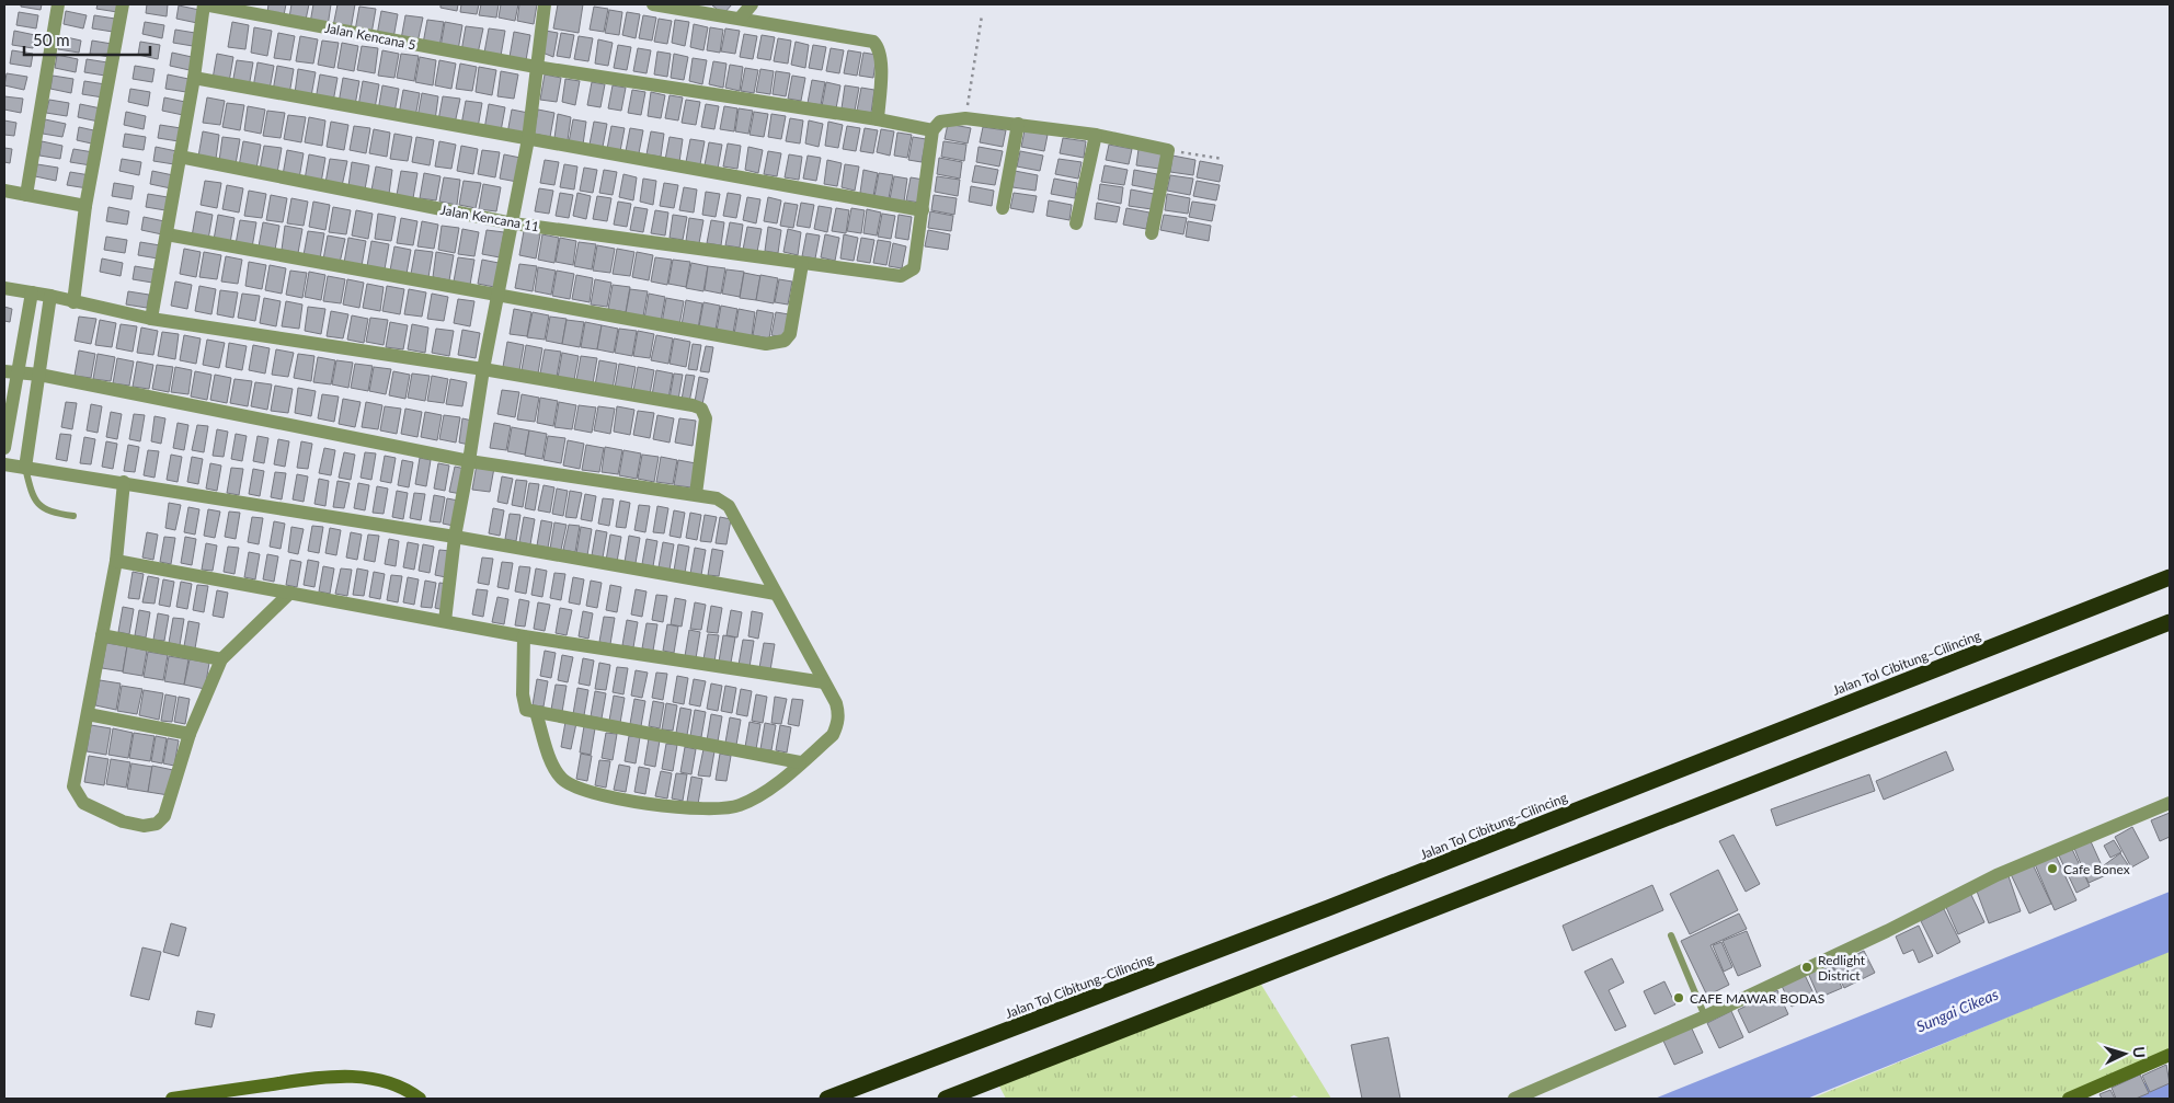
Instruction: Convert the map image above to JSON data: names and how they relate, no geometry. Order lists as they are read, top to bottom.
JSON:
{
  "streets": {
    "highway": ["Jalan Tol Cibitung–Cilincing"],
    "street": ["Jalan Kencana 5", "Jalan Kencana 11"]
  },
  "crossings": [
    ["Jalan Kencana 5", "Jalan Kencana 11"]
  ],
  "water": ["Sungai Cikeas"],
  "places": ["Cafe Bonex", "Redlight District", "CAFE MAWAR BODAS"],
  "scale_bar": "50 m",
  "north": "right"
}
